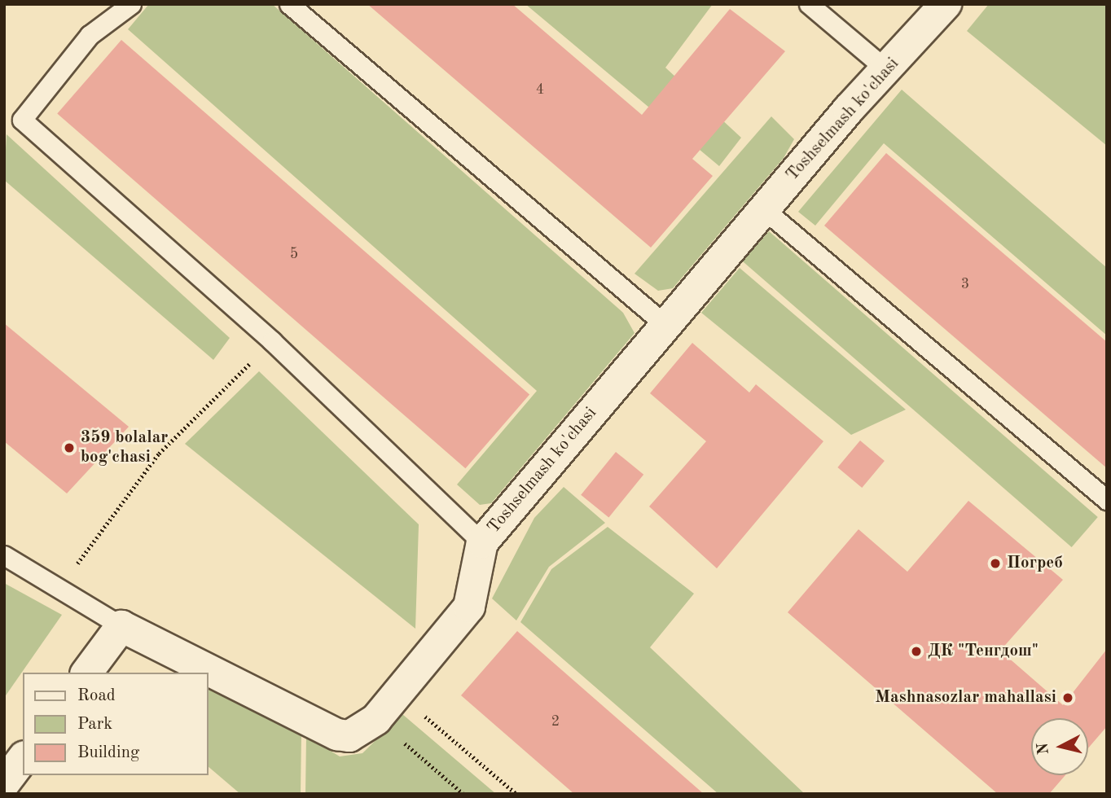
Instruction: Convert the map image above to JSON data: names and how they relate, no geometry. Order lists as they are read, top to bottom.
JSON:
{
  "streets": {
    "street": ["Toshselmash ko'chasi"]
  },
  "places": [
    "359 bolalar bog'chasi",
    "Погреб",
    "ДК \"Тенгдош\"",
    "Mashnasozlar mahallasi"
  ],
  "house_numbers": [
    "4",
    "5",
    "3",
    "2"
  ],
  "legend": ["Road", "Park", "Building"],
  "north": "left"
}
